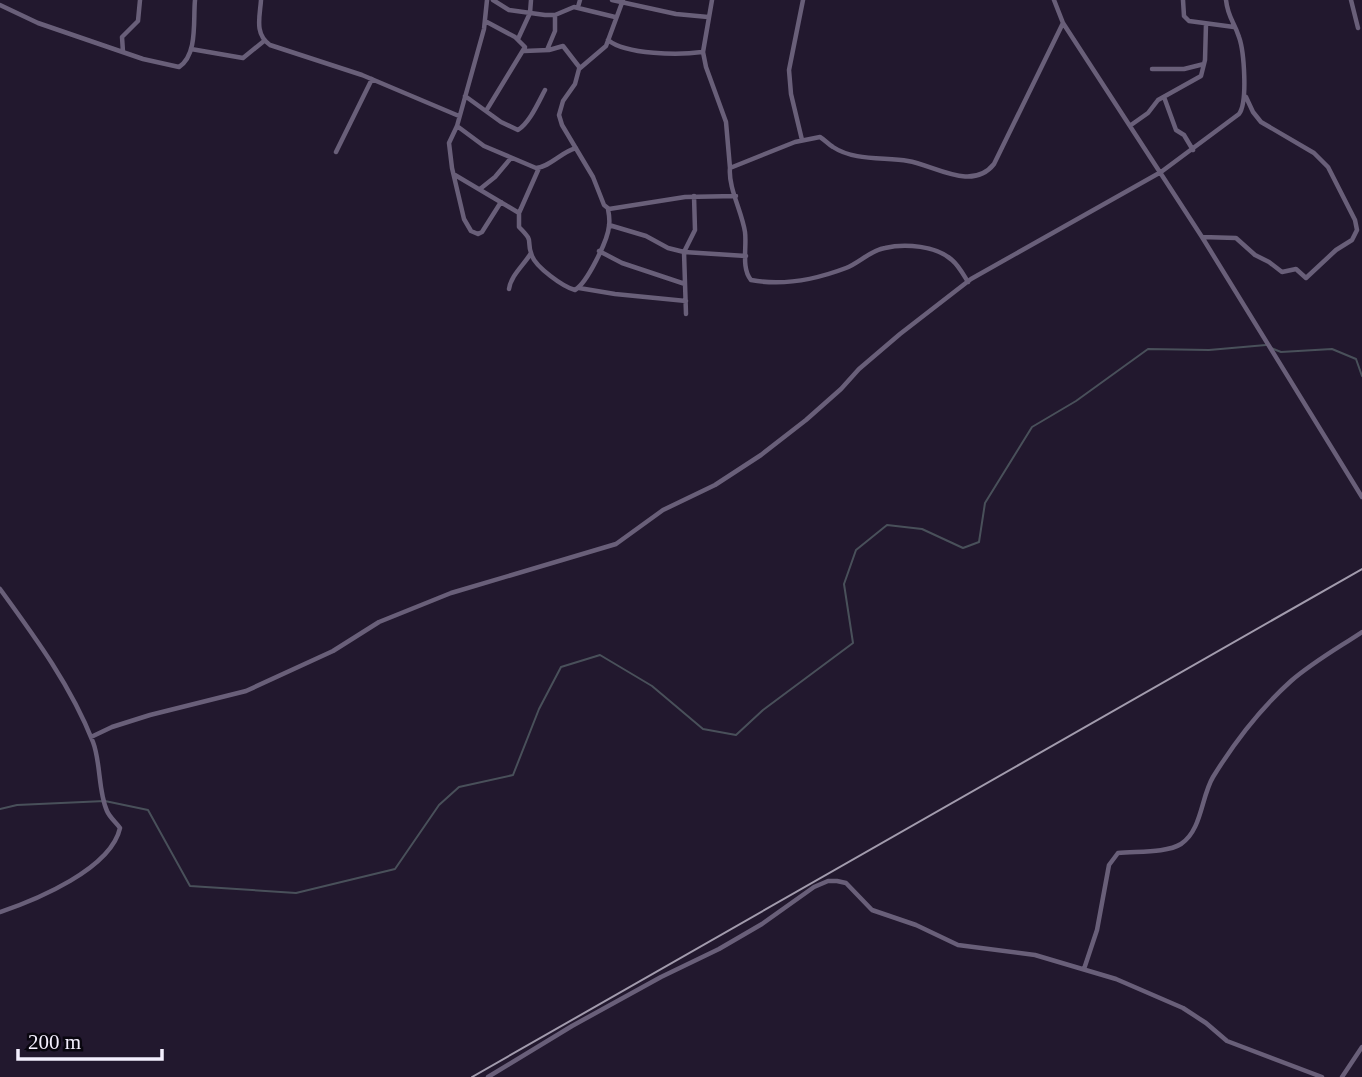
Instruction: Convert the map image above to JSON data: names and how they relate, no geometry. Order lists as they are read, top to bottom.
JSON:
{
  "scale_bar": "200 m"
}
